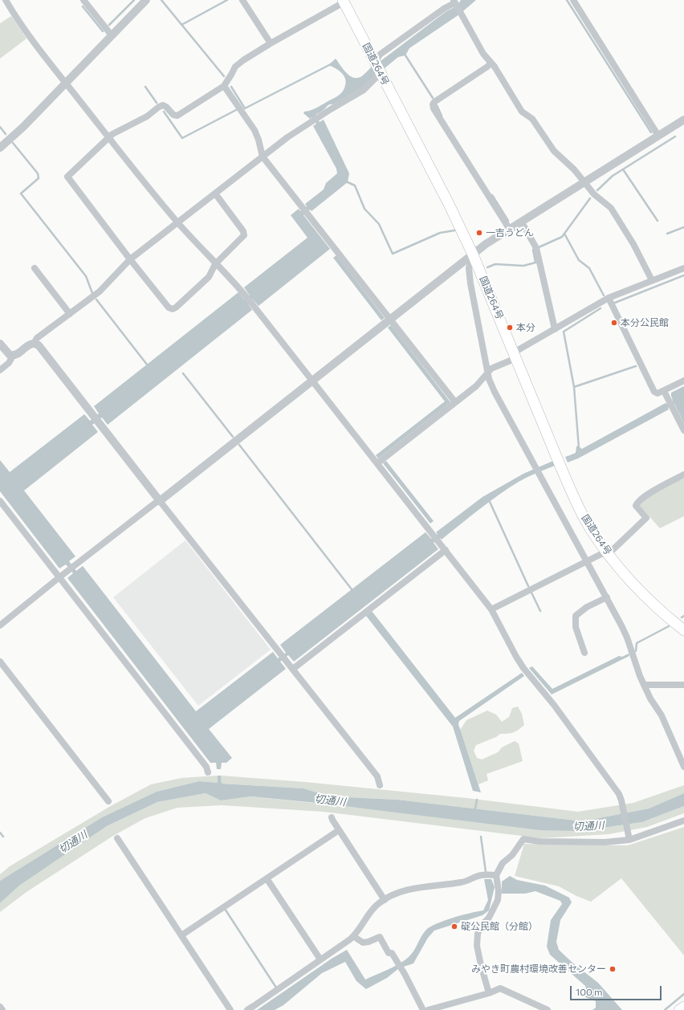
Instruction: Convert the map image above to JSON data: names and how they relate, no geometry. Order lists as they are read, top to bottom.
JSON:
{
  "streets": {
    "highway": ["国道264号"]
  },
  "water": ["切通川"],
  "places": [
    "一吉うどん",
    "本分公民館",
    "本分",
    "碇公民館（分館）",
    "みやき町農村環境改善センター"
  ],
  "scale_bar": "100 m"
}
